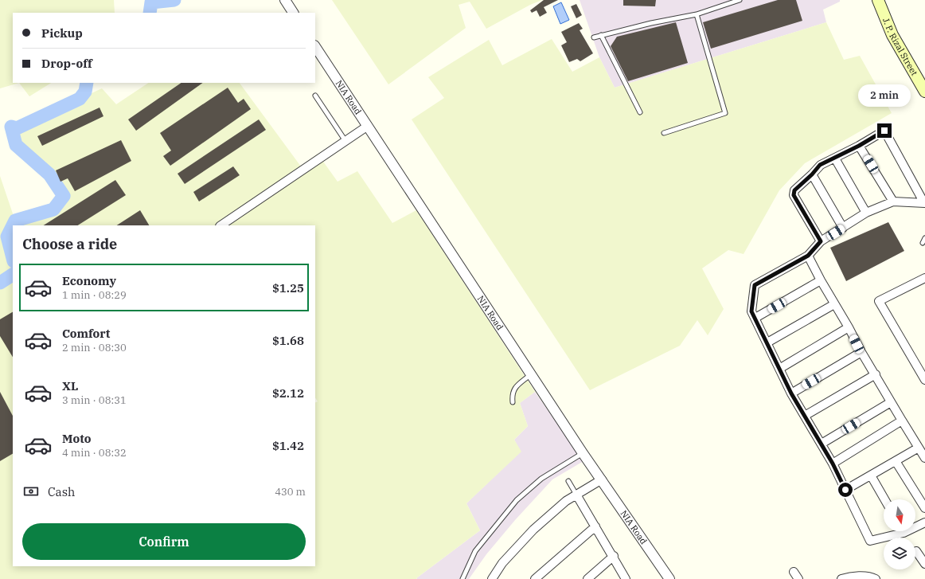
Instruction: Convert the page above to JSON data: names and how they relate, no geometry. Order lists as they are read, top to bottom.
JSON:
{
  "streets": {
    "main road": ["J. P. Rizal Street"],
    "street": ["NIA Road"]
  },
  "north": "bottom",
  "page": {
    "banner": ["Pickup", "Drop-off"],
    "bubble": "2 min",
    "heading": "Choose a ride",
    "list": [
      {
        "name": "Economy",
        "note": "1 min · 08:29",
        "value": "$1.25"
      },
      {
        "name": "Comfort",
        "note": "2 min · 08:30",
        "value": "$1.68"
      },
      {
        "name": "XL",
        "note": "3 min · 08:31",
        "value": "$2.12"
      },
      {
        "name": "Moto",
        "note": "4 min · 08:32",
        "value": "$1.42"
      }
    ],
    "pay": ["Cash", "430 m"],
    "buttons": "Confirm"
  }
}
